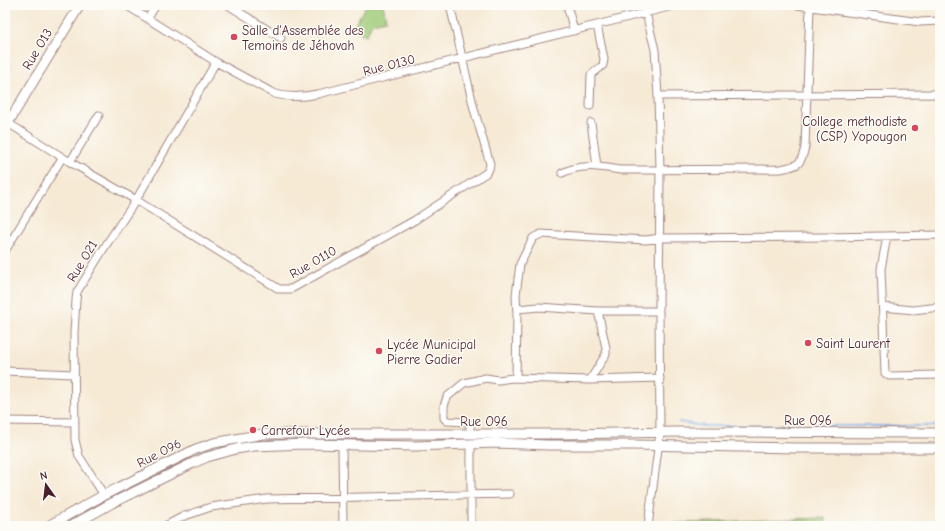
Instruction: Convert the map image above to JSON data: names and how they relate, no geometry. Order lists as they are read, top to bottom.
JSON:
{
  "streets": {
    "main road": ["Rue O13", "Rue O96"],
    "street": ["Rue O130", "Rue O21", "Rue O110"]
  },
  "crossings": [
    ["Rue O13", "Rue O110"],
    ["Rue O130", "Rue O21"],
    ["Rue O130", "Rue O110"],
    ["Rue O21", "Rue O110"],
    ["Rue O21", "Rue O96"]
  ],
  "places": [
    "Salle d'Assemblée des Temoins de Jéhovah",
    "College methodiste (CSP) Yopougon",
    "Saint Laurent",
    "Lycée Municipal Pierre Gadier",
    "Carrefour Lycée"
  ],
  "north": "top"
}
